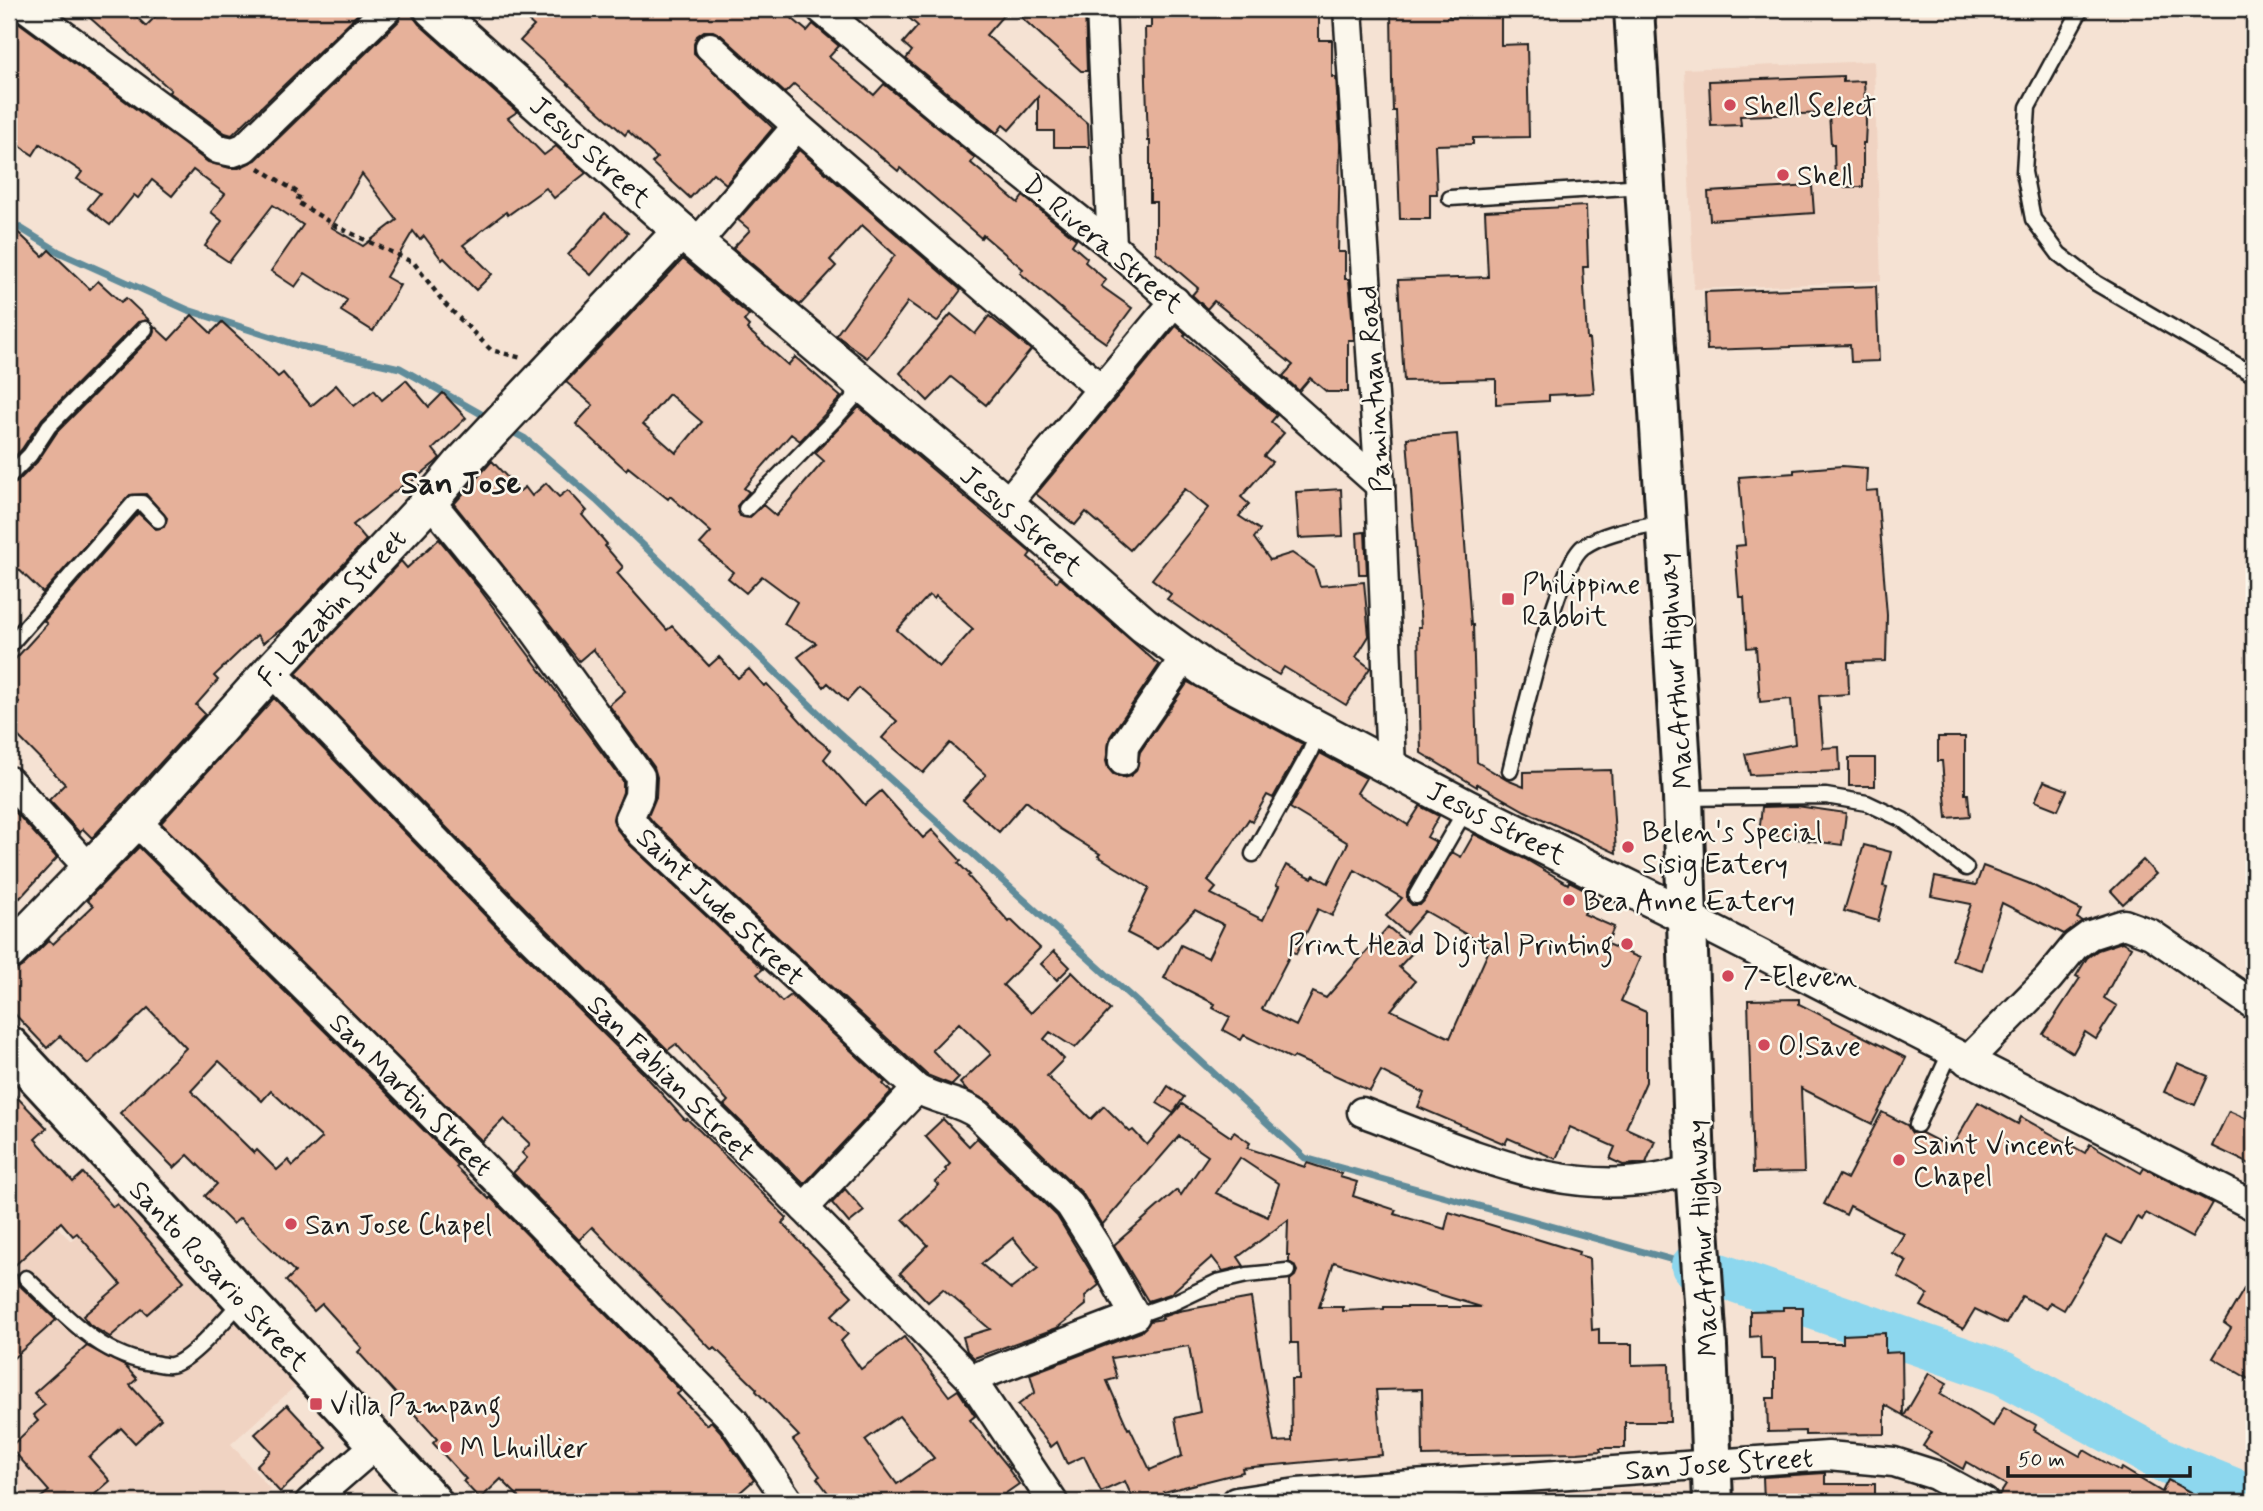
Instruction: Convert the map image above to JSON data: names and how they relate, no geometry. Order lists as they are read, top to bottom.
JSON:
{
  "streets": {
    "main road": ["MacArthur Highway", "Santo Rosario Street"],
    "street": [
      "Jesus Street",
      "D. Rivera Street",
      "Pamintuan Road",
      "F. Lazatin Street",
      "Saint Jude Street",
      "San Fabian Street",
      "San Martin Street",
      "San Jose Street"
    ]
  },
  "crossings": [
    ["Jesus Street", "Pamintuan Road"],
    ["Jesus Street", "F. Lazatin Street"],
    ["Jesus Street", "MacArthur Highway"],
    ["D. Rivera Street", "Pamintuan Road"],
    ["F. Lazatin Street", "Saint Jude Street"],
    ["F. Lazatin Street", "San Fabian Street"],
    ["F. Lazatin Street", "San Martin Street"],
    ["MacArthur Highway", "San Jose Street"]
  ],
  "districts": ["San Jose"],
  "places": {
    "other": [
      "Shell Select",
      "Shell",
      "Belen's Special Sisig Eatery",
      "Bea Anne Eatery",
      "Print Head Digital Printing",
      "7-Eleven",
      "O!Save",
      "Saint Vincent Chapel",
      "San Jose Chapel",
      "M Lhuillier"
    ],
    "transit": ["Philippine Rabbit", "Villa Pampang"]
  },
  "scale_bar": "50 m"
}
